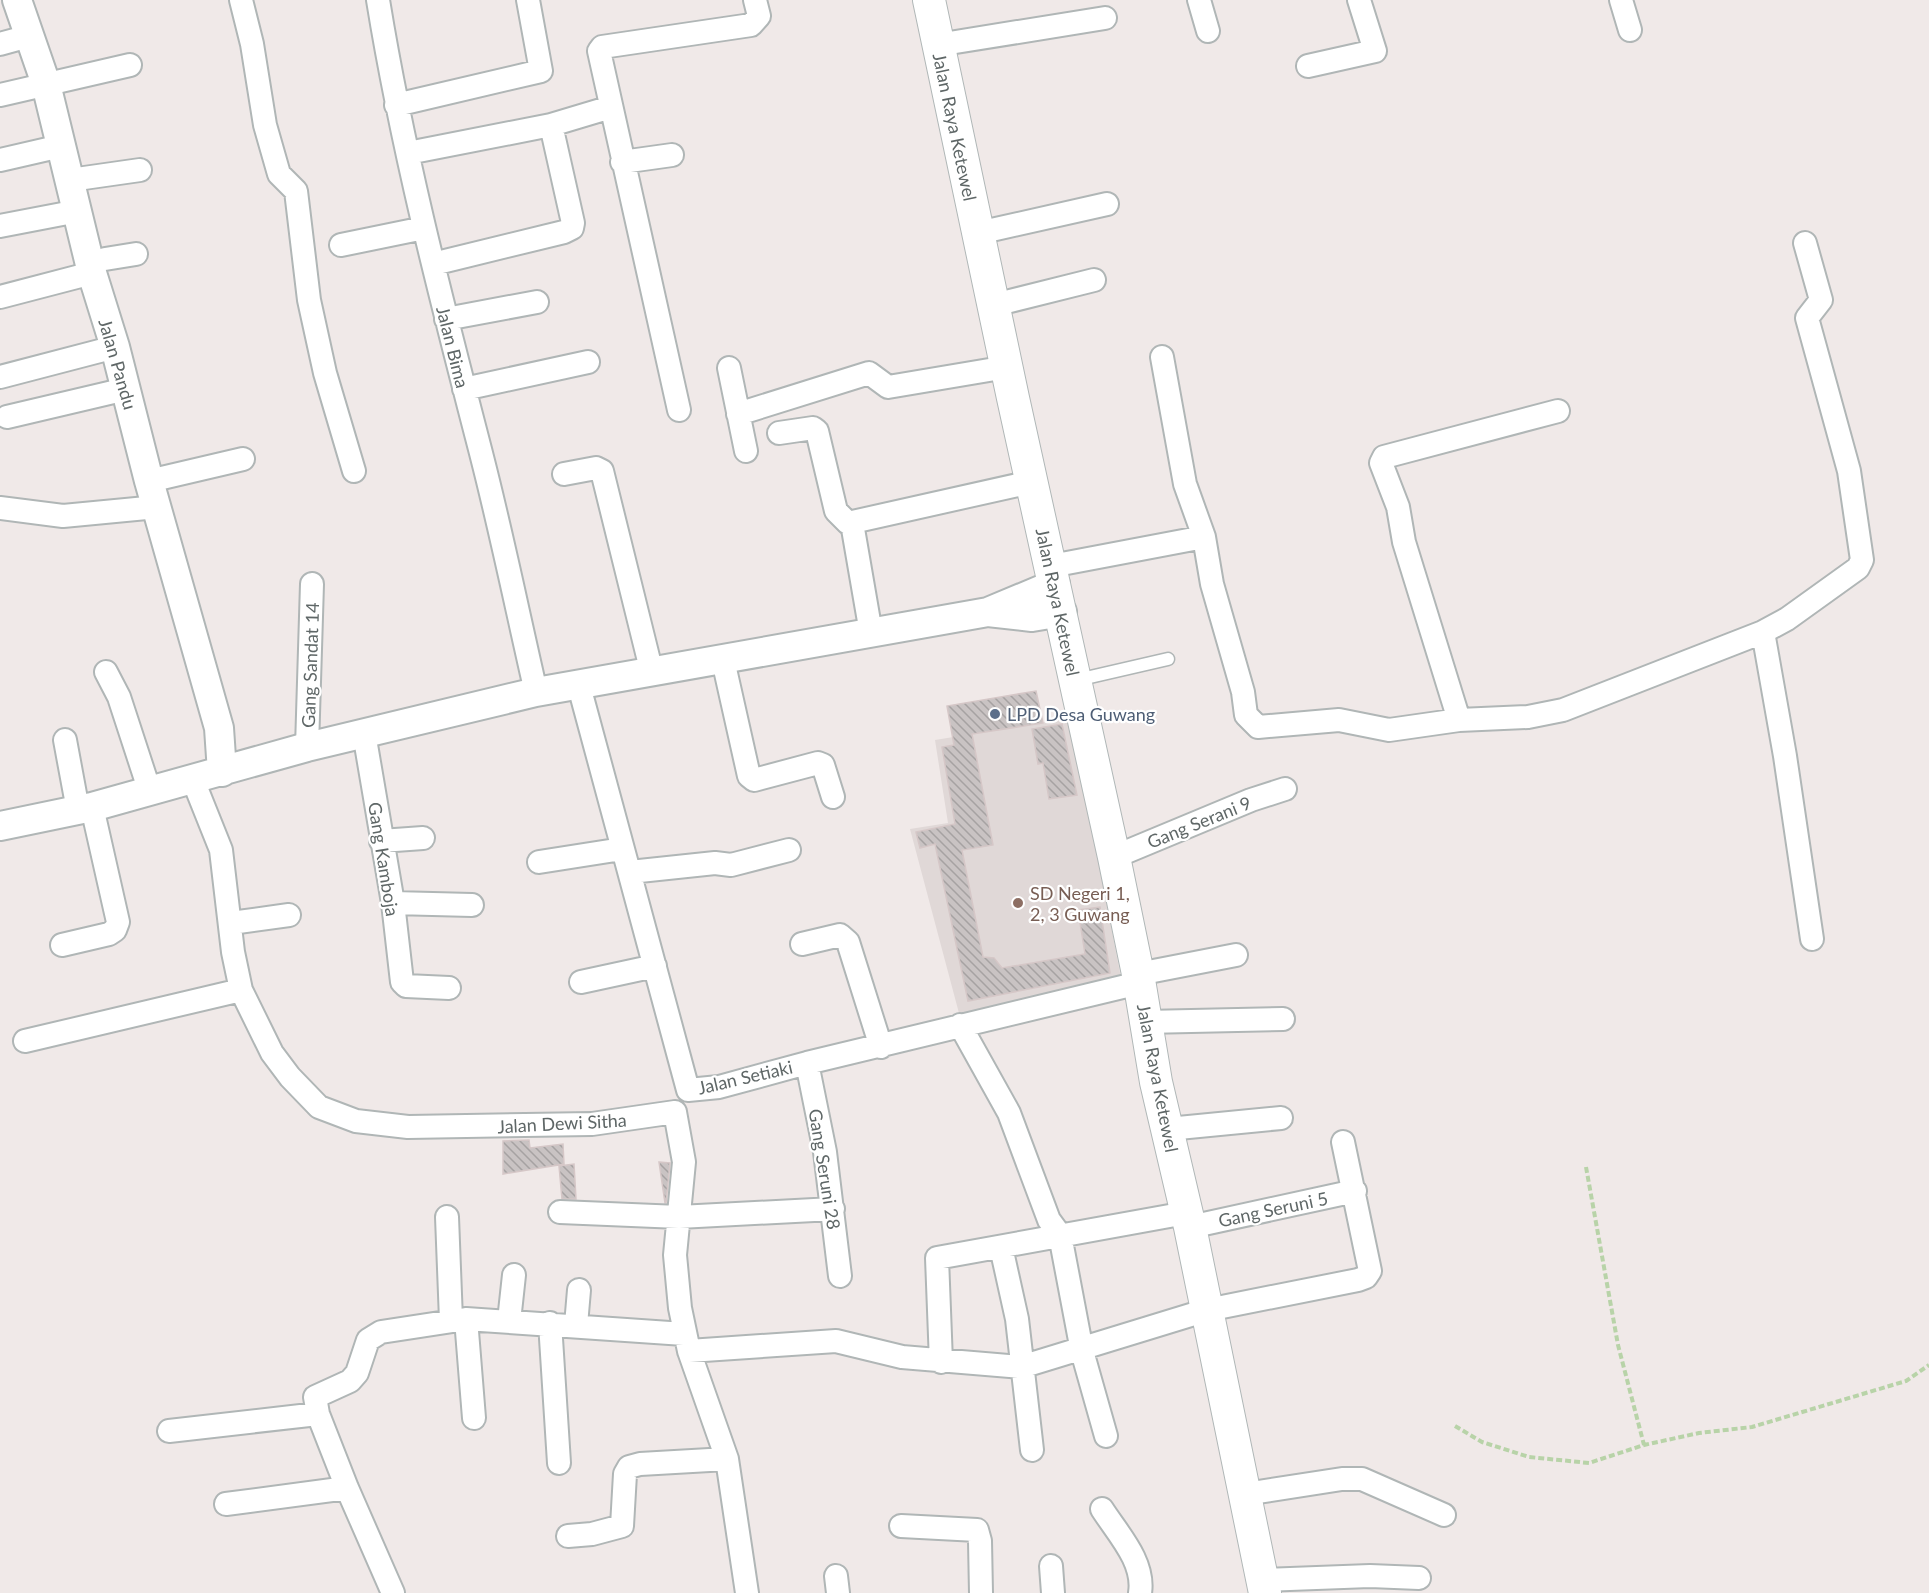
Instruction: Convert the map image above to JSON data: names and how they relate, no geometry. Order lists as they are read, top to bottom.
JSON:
{
  "streets": {
    "main road": ["Jalan Raya Ketewel"],
    "street": [
      "Jalan Bima",
      "Jalan Pandu",
      "Gang Sandat 14",
      "Gang Serani 9",
      "Gang Kamboja",
      "Jalan Setiaki",
      "Jalan Dewi Sitha",
      "Gang Seruni 28",
      "Gang Seruni 5"
    ]
  },
  "crossings": [
    ["Jalan Raya Ketewel", "Gang Serani 9"],
    ["Jalan Raya Ketewel", "Jalan Setiaki"],
    ["Jalan Raya Ketewel", "Gang Seruni 5"],
    ["Jalan Setiaki", "Gang Seruni 28"]
  ],
  "places": ["LPD Desa Guwang", "SD Negeri 1, 2, 3 Guwang"]
}
